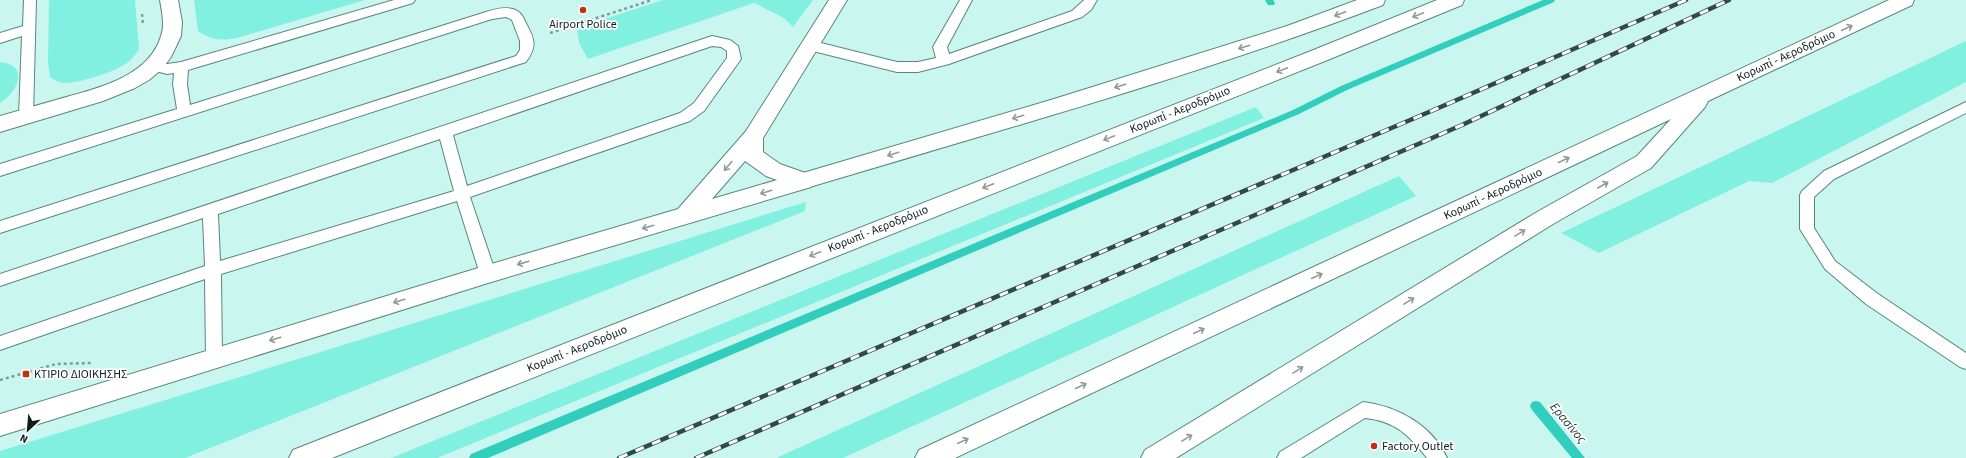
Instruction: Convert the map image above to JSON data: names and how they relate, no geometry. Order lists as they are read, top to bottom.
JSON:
{
  "streets": {
    "main road": ["Κορωπί - Αεροδρόμιο"]
  },
  "water": ["Ερασίνος"],
  "places": {
    "other": ["Airport Police", "Factory Outlet"],
    "transit": ["ΚΤΙΡΙΟ ΔΙΟΙΚΗΣΗΣ"]
  },
  "north": "bottom left"
}
